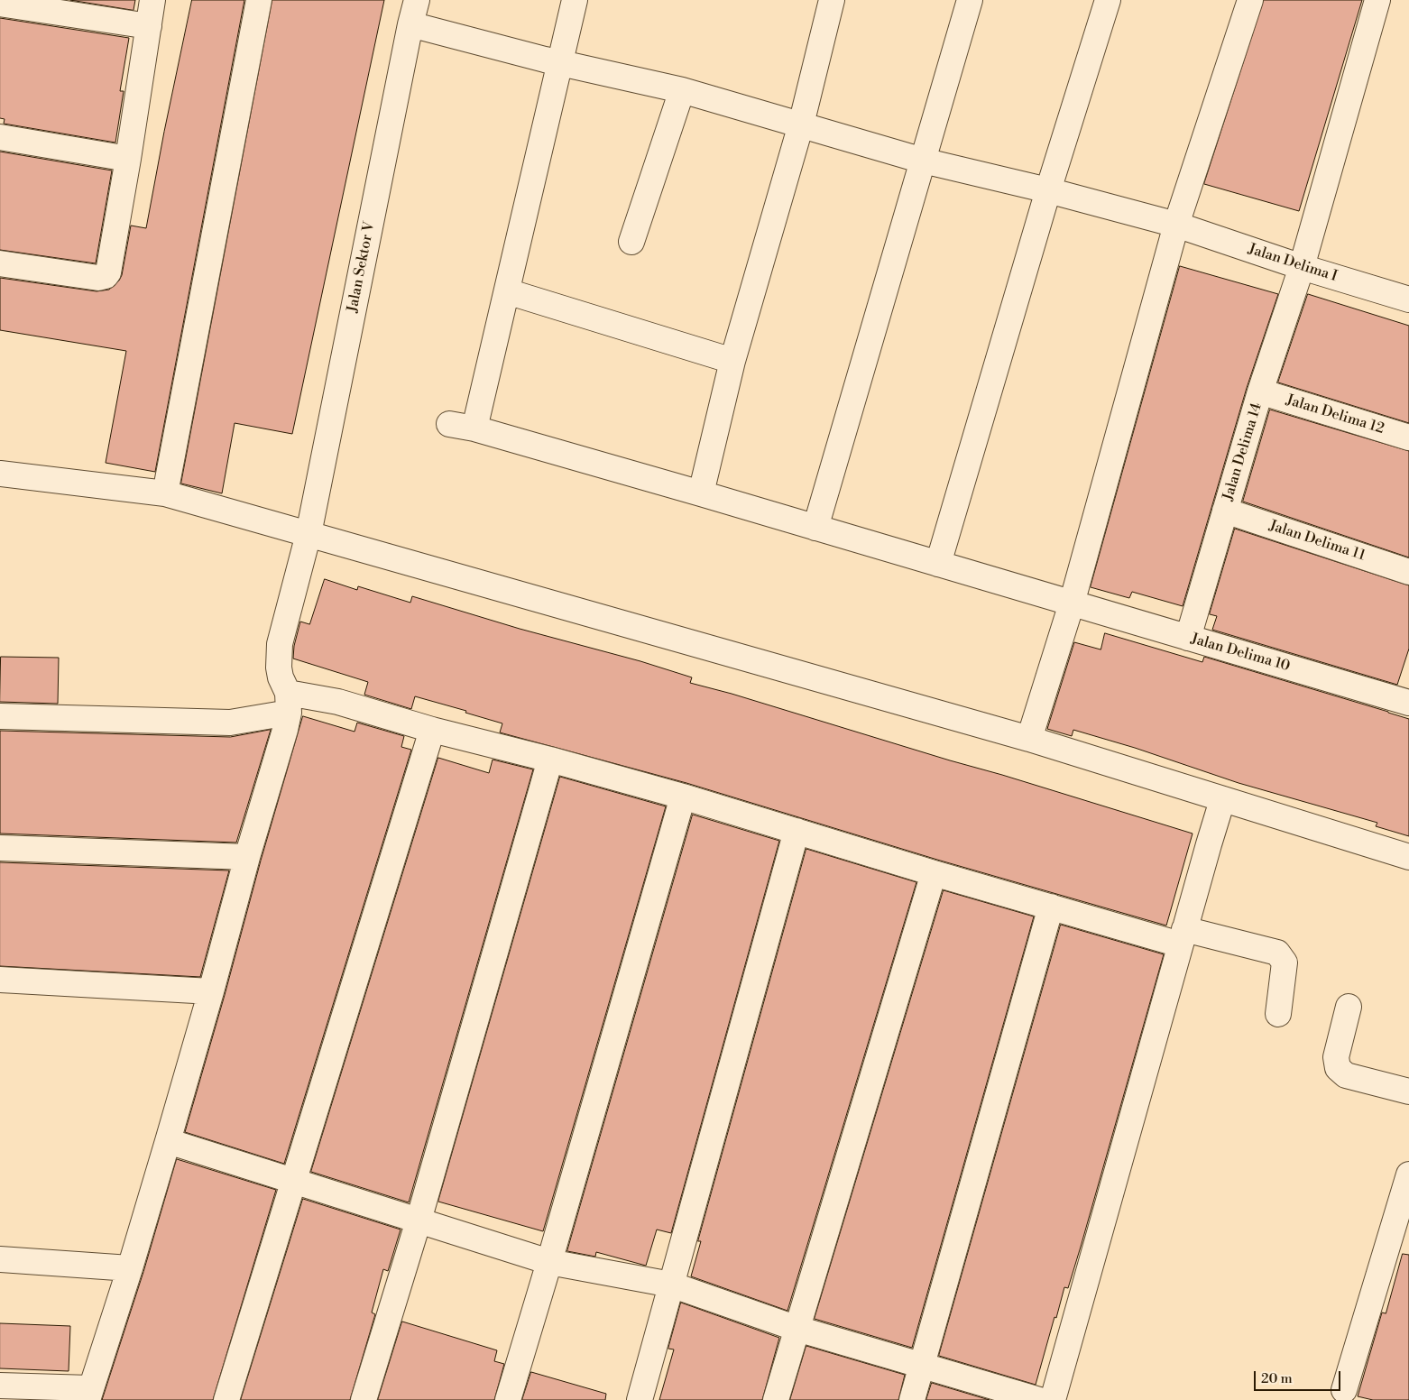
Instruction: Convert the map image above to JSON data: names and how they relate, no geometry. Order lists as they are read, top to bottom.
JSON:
{
  "streets": {
    "street": [
      "Jalan Delima I",
      "Jalan Sektor V",
      "Jalan Delima 12",
      "Jalan Delima 14",
      "Jalan Delima 11",
      "Jalan Delima 10"
    ]
  },
  "crossings": [
    ["Jalan Delima I", "Jalan Sektor V"],
    ["Jalan Delima I", "Jalan Delima 14"],
    ["Jalan Delima 12", "Jalan Delima 14"],
    ["Jalan Delima 14", "Jalan Delima 11"],
    ["Jalan Delima 14", "Jalan Delima 10"]
  ],
  "scale_bar": "20 m"
}
